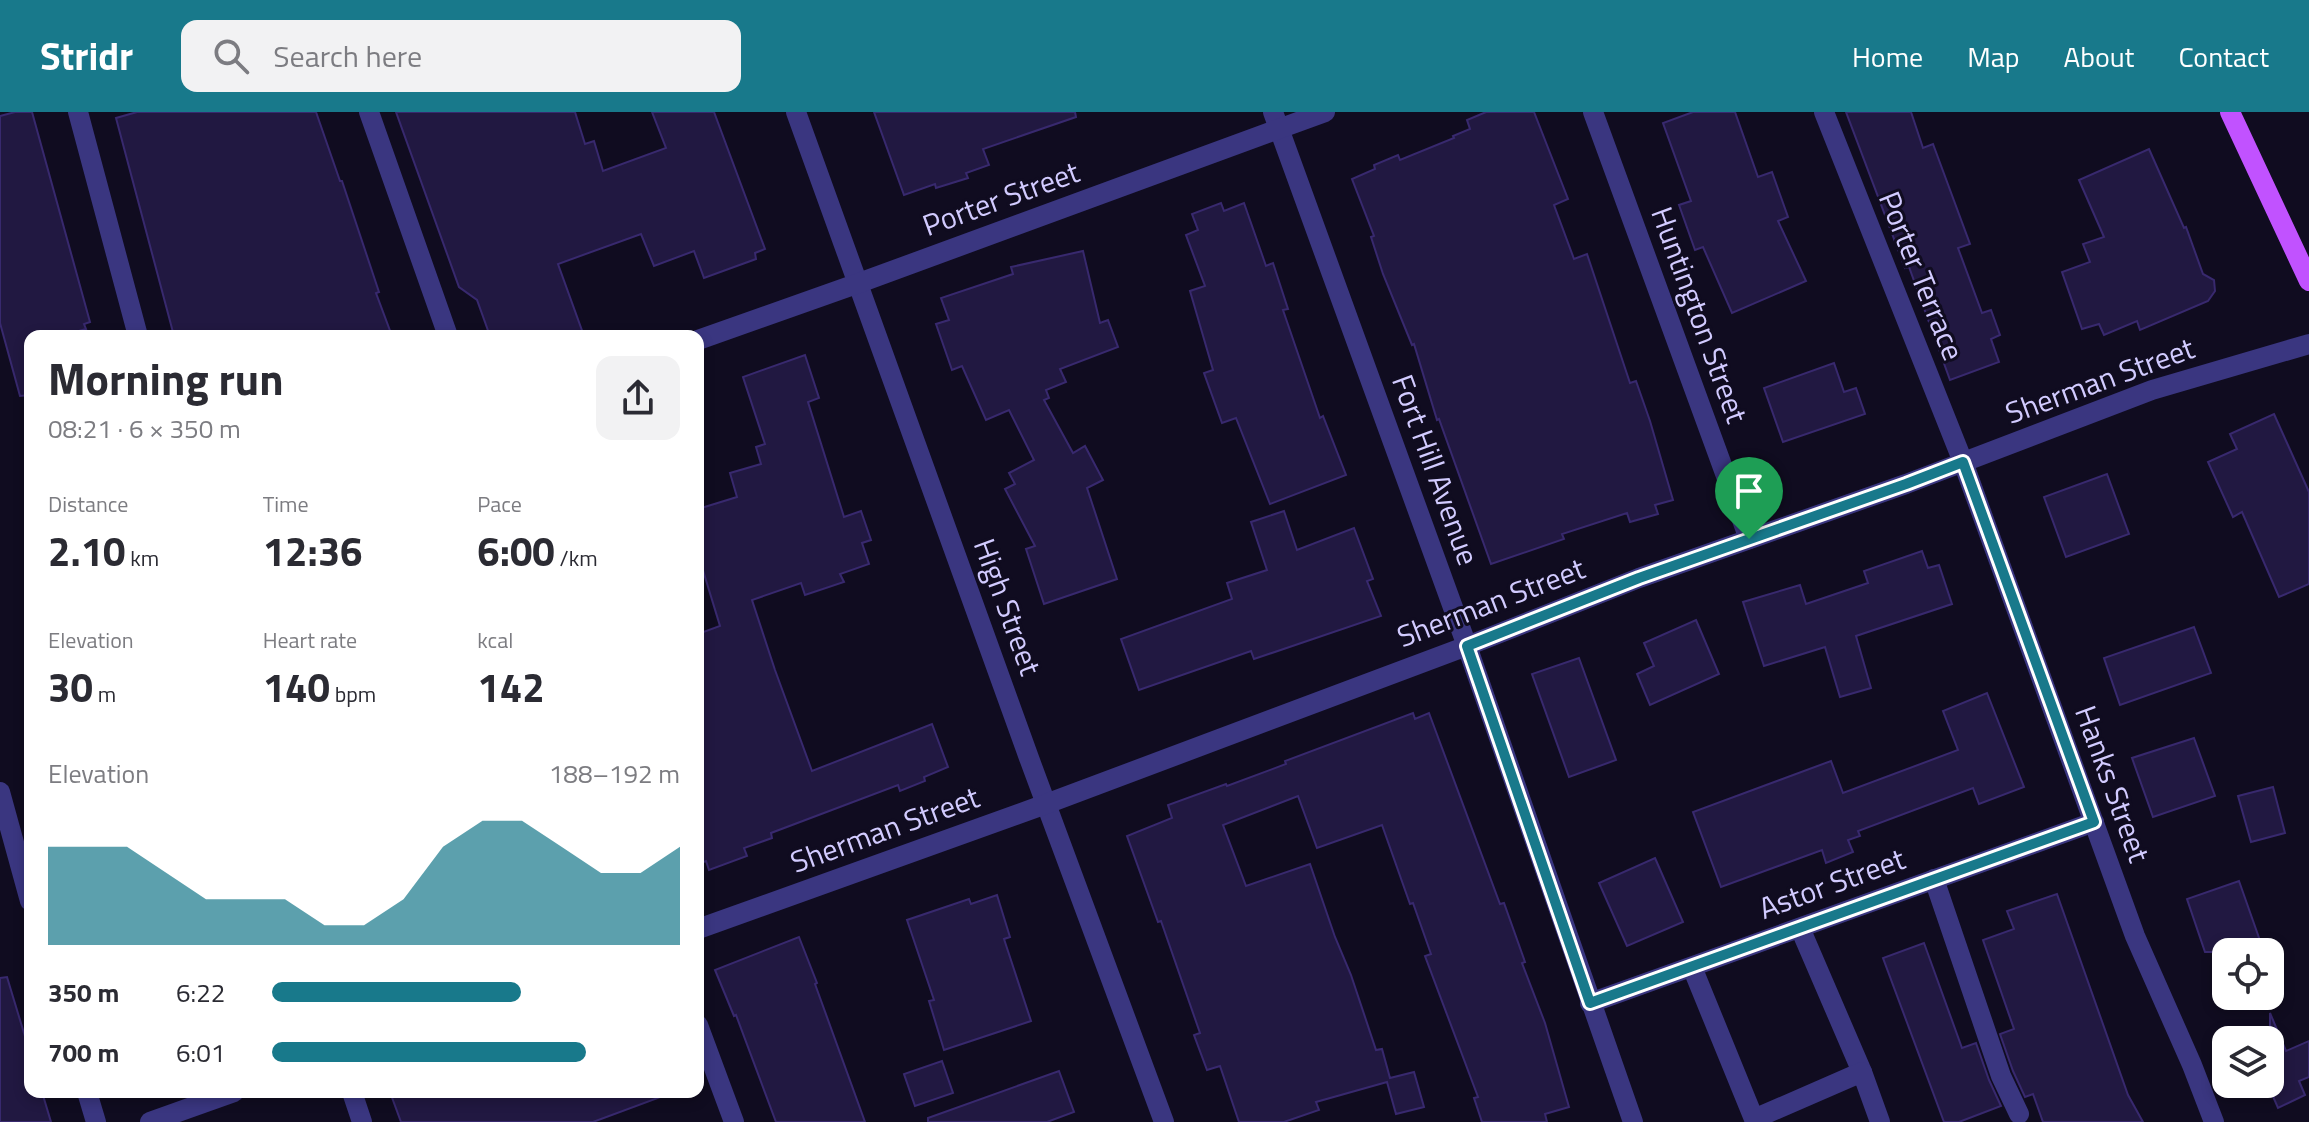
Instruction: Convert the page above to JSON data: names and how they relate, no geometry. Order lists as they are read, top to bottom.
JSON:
{
  "streets": {
    "street": [
      "Porter Street",
      "Porter Terrace",
      "Huntington Street",
      "Sherman Street",
      "Fort Hill Avenue",
      "High Street",
      "Hanks Street",
      "Astor Street"
    ]
  },
  "crossings": [
    ["Porter Street", "Fort Hill Avenue"],
    ["Porter Street", "High Street"],
    ["Porter Terrace", "Sherman Street"],
    ["Porter Terrace", "Hanks Street"],
    ["Huntington Street", "Sherman Street"],
    ["Sherman Street", "Fort Hill Avenue"],
    ["Sherman Street", "High Street"],
    ["Sherman Street", "Hanks Street"],
    ["Fort Hill Avenue", "Astor Street"],
    ["Hanks Street", "Astor Street"]
  ],
  "page": {
    "header": "Stridr",
    "search": "Search here",
    "nav": [
      "Home",
      "Map",
      "About",
      "Contact"
    ],
    "heading": ["Morning run", "08:21 · 6 × 350 m"],
    "stats": [
      ["Distance", "2.10 km"],
      ["Time", "12:36"],
      ["Pace", "6:00 /km"],
      ["Elevation", "30 m"],
      ["Heart rate", "140 bpm"],
      ["kcal", "142"]
    ],
    "chart": ["Elevation", "188–192 m"],
    "list": [
      {
        "name": "350 m",
        "note": "6:22"
      },
      {
        "name": "700 m",
        "note": "6:01"
      }
    ]
  }
}
